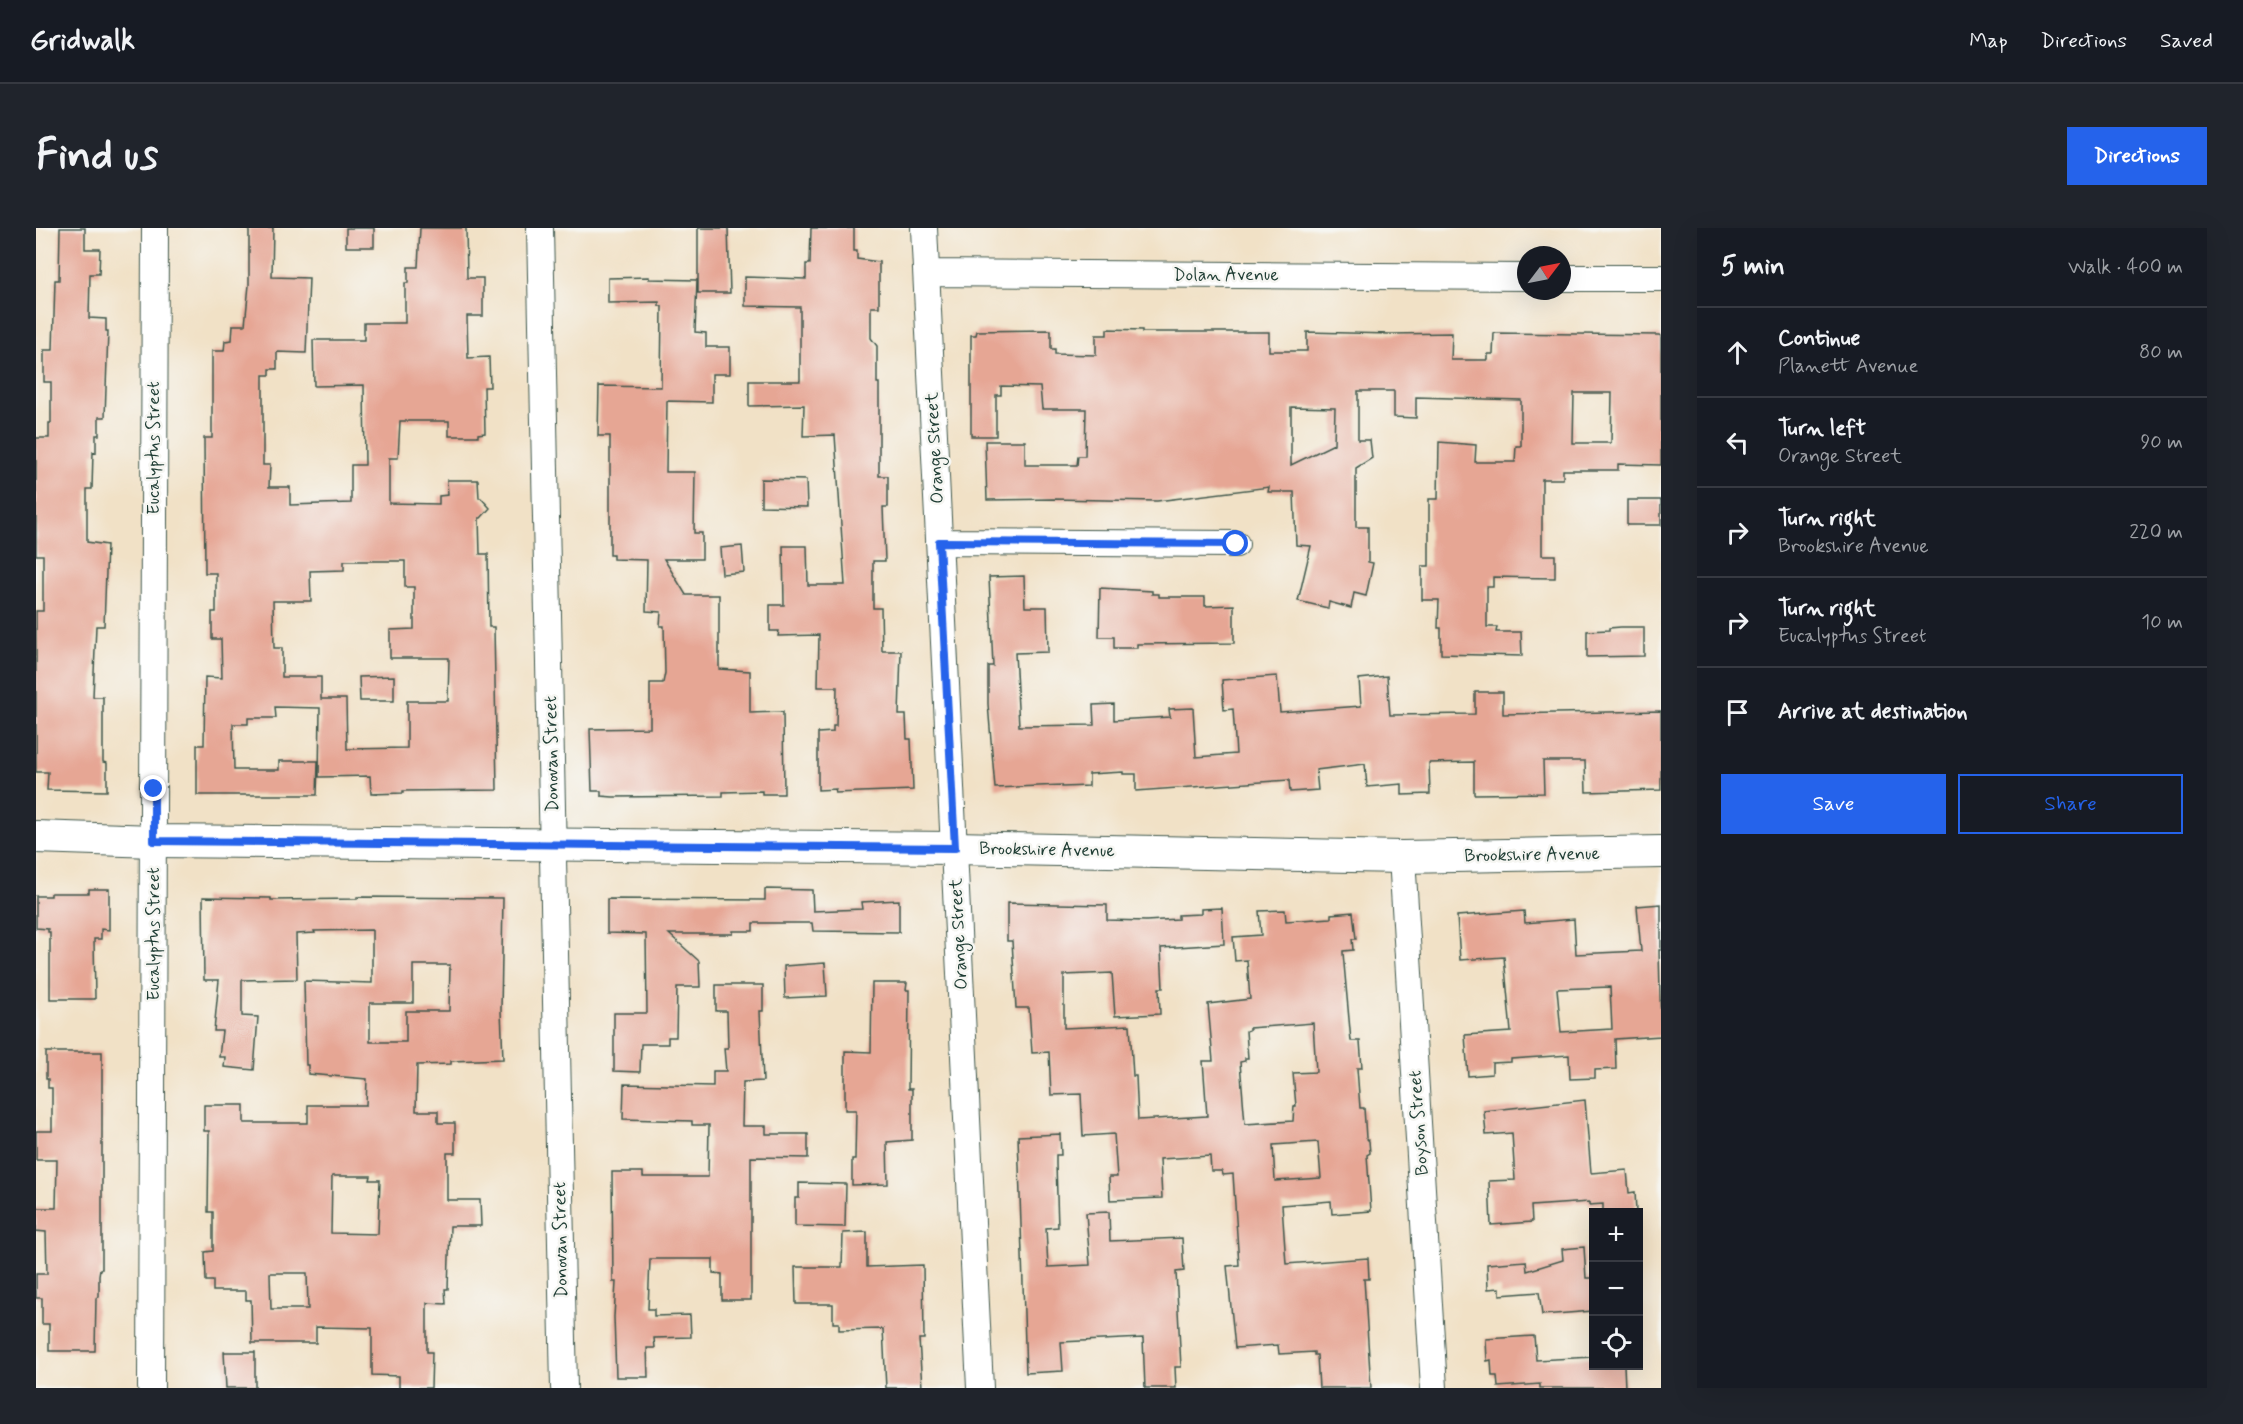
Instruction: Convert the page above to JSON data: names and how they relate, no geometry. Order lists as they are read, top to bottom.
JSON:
{
  "streets": {
    "street": [
      "Dolan Avenue",
      "Eucalyptus Street",
      "Orange Street",
      "Donovan Street",
      "Brookshire Avenue",
      "Boyson Street"
    ]
  },
  "crossings": [
    ["Dolan Avenue", "Orange Street"],
    ["Eucalyptus Street", "Brookshire Avenue"],
    ["Orange Street", "Brookshire Avenue"],
    ["Donovan Street", "Brookshire Avenue"],
    ["Brookshire Avenue", "Boyson Street"]
  ],
  "north": "top right",
  "page": {
    "header": "Gridwalk",
    "nav": ["Map", "Directions", "Saved"],
    "buttons": [
      "Directions",
      ["Save", "Share"]
    ],
    "title": "Find us",
    "heading": ["5 min", "Walk · 400 m"],
    "list": [
      ["Continue", "Planett Avenue", "80 m"],
      ["Turn left", "Orange Street", "90 m"],
      ["Turn right", "Brookshire Avenue", "220 m"],
      ["Turn right", "Eucalyptus Street", "10 m"],
      "Arrive at destination"
    ],
    "map_buttons": ["+", "−"]
  }
}
